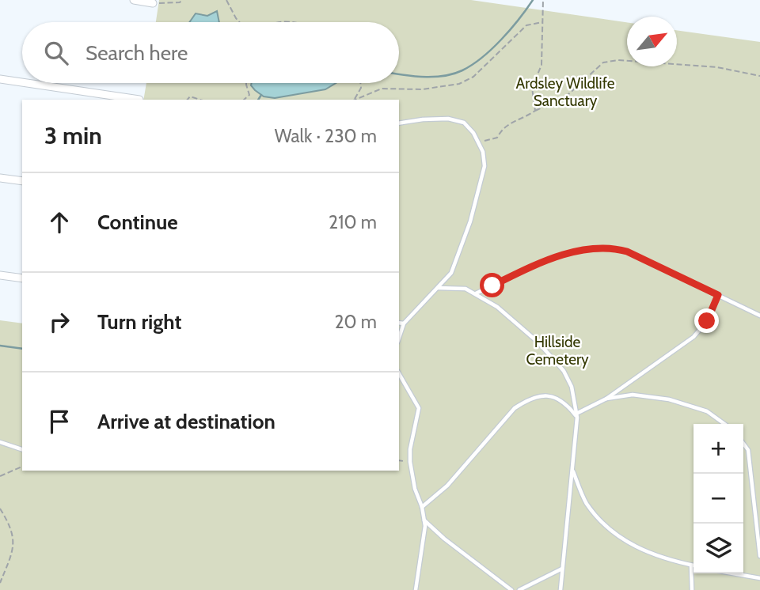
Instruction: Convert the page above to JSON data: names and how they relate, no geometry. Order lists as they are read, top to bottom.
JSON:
{
  "parks": ["Ardsley Wildlife Sanctuary", "Hillside Cemetery"],
  "north": "top right",
  "page": {
    "search": "Search here",
    "heading": ["3 min", "Walk · 230 m"],
    "list": [
      ["Continue", "210 m"],
      ["Turn right", "20 m"],
      "Arrive at destination"
    ],
    "map_buttons": ["+", "−"]
  }
}
